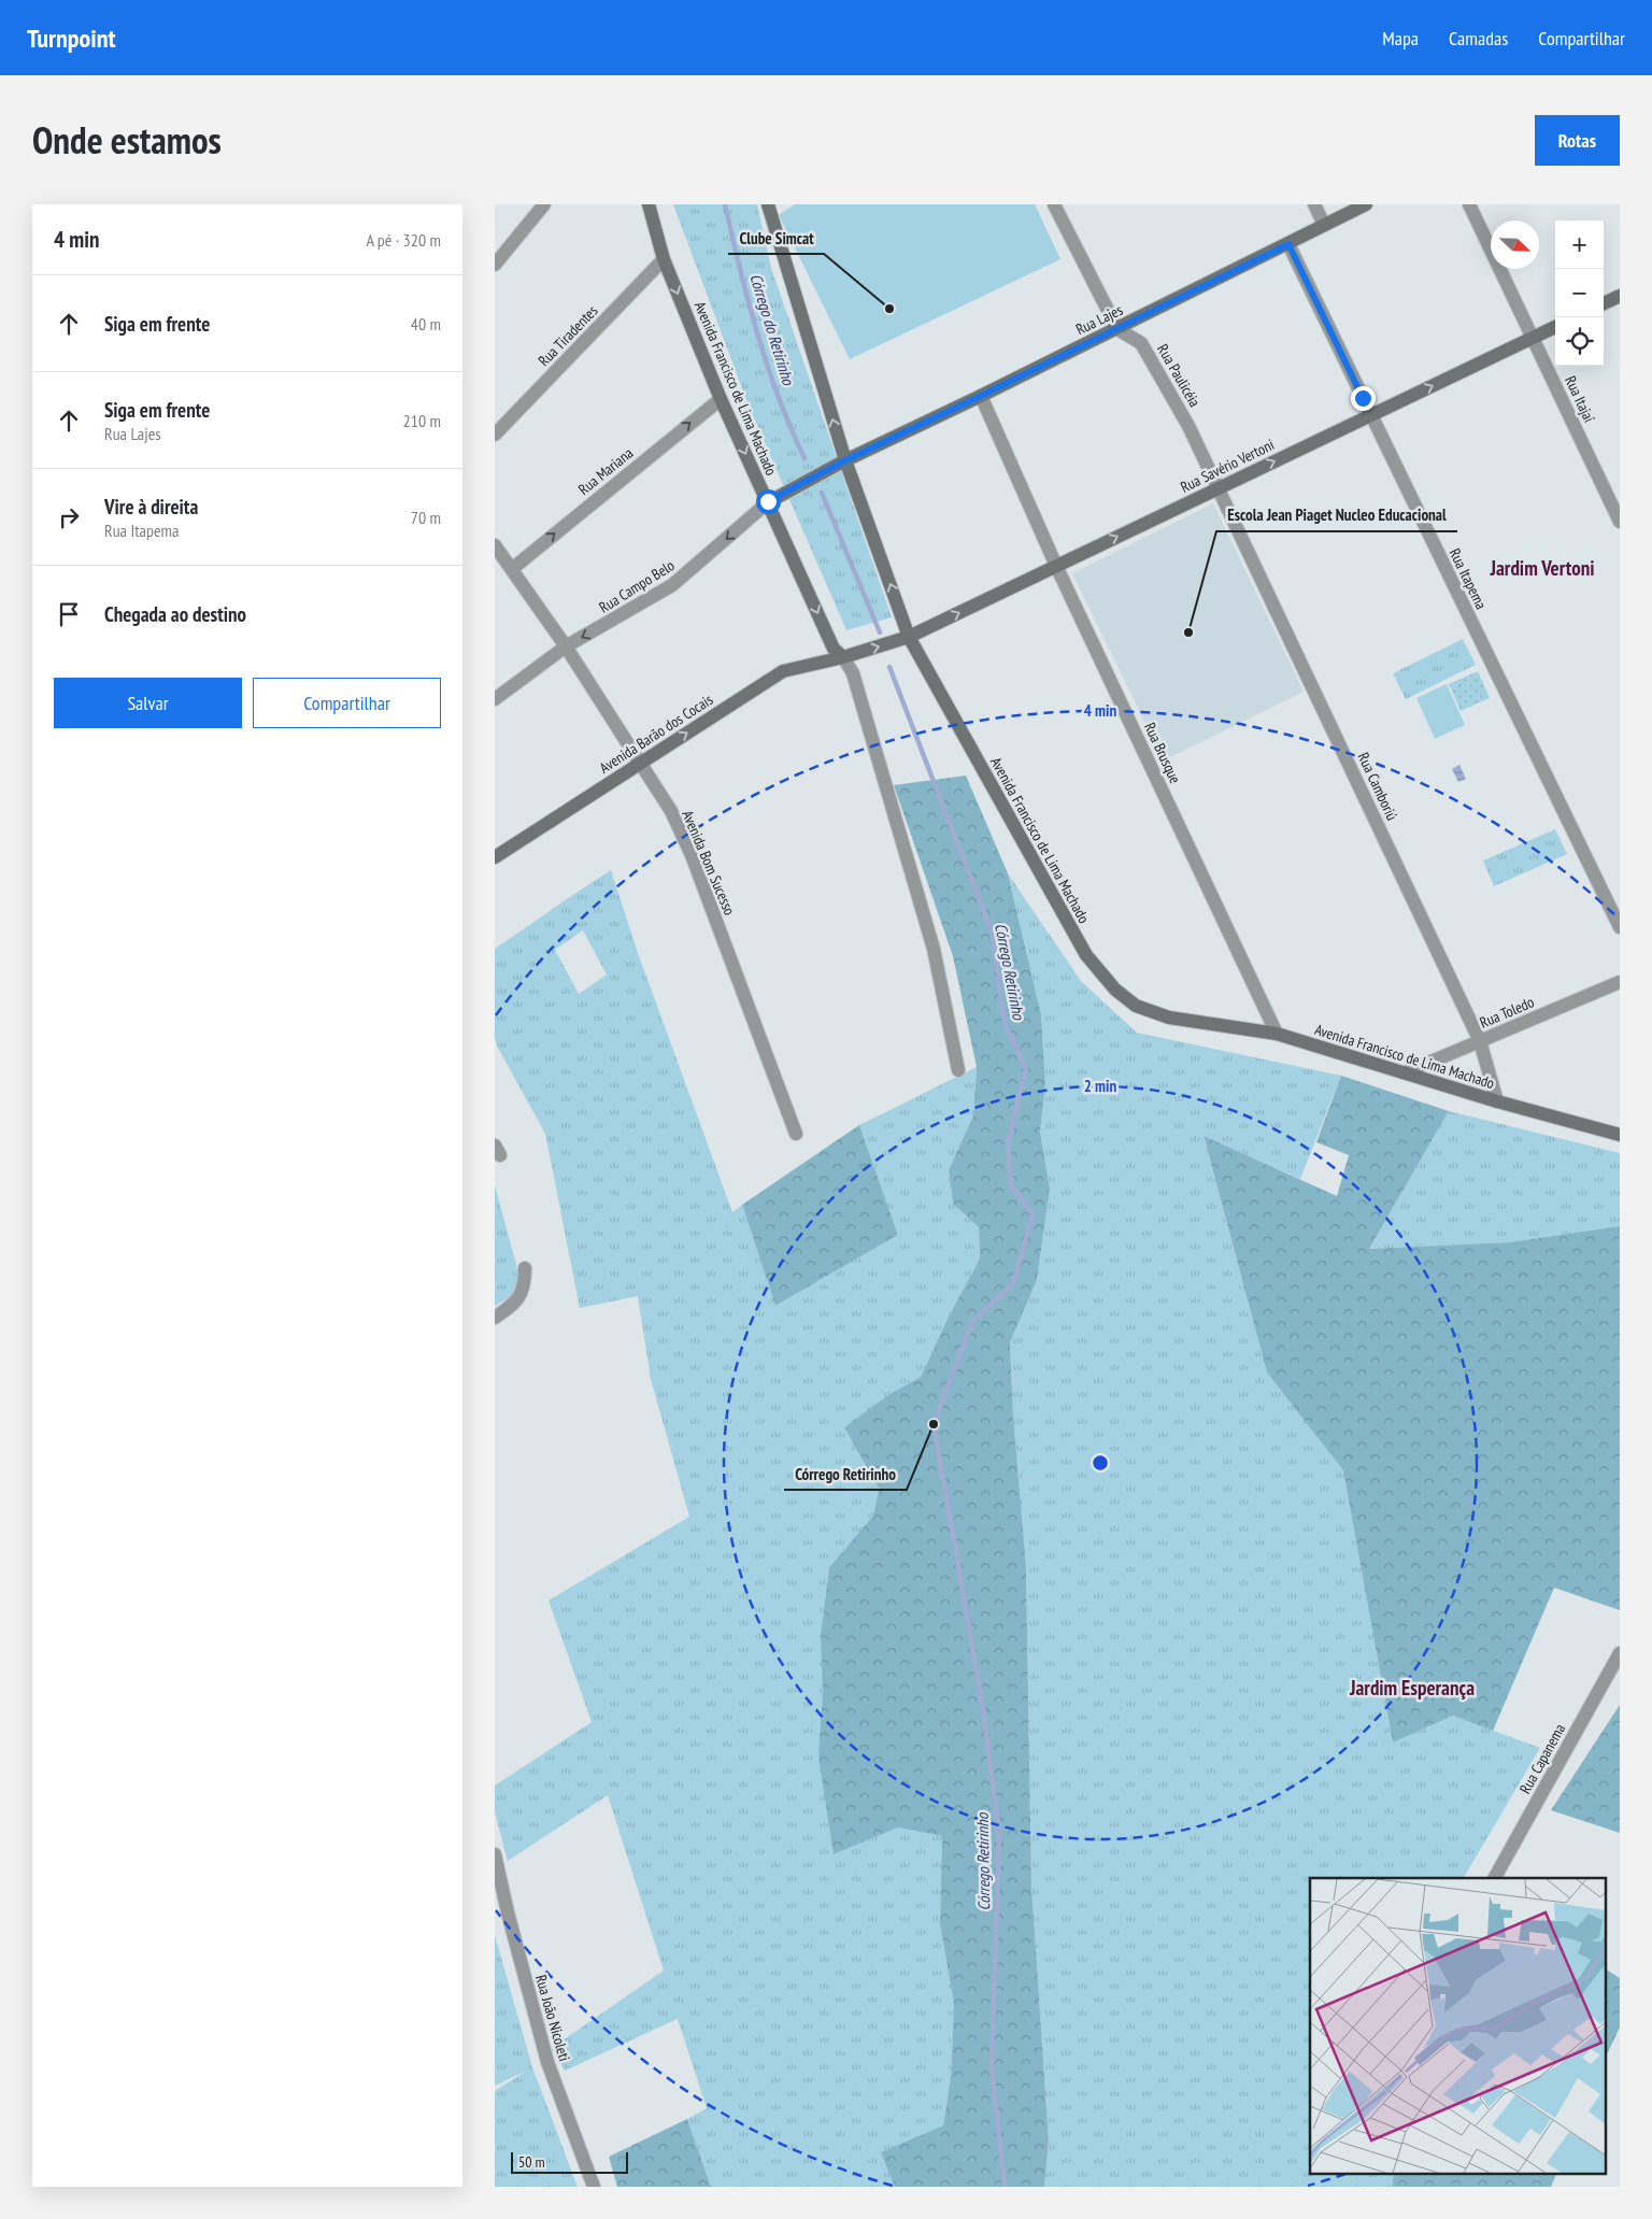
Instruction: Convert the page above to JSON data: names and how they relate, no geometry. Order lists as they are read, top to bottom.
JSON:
{
  "streets": {
    "street": [
      "Rua Lajes",
      "Rua Tiradentes",
      "Rua Paulicéia",
      "Avenida Francisco de Lima Machado",
      "Rua Itajaí",
      "Rua Savério Vertoni",
      "Rua Mariana",
      "Rua Itapema",
      "Rua Campo Belo",
      "Avenida Barão dos Cocais",
      "Rua Brusque",
      "Rua Camboriú",
      "Avenida Bom Sucesso",
      "Rua Toledo",
      "Rua Capanema",
      "Rua João Nicoleti"
    ]
  },
  "crossings": [
    ["Rua Lajes", "Rua Paulicéia"],
    ["Rua Lajes", "Avenida Francisco de Lima Machado"],
    ["Rua Lajes", "Rua Itapema"],
    ["Rua Lajes", "Rua Campo Belo"],
    ["Rua Lajes", "Rua Brusque"],
    ["Rua Tiradentes", "Avenida Francisco de Lima Machado"],
    ["Rua Paulicéia", "Rua Savério Vertoni"],
    ["Rua Paulicéia", "Rua Camboriú"],
    ["Avenida Francisco de Lima Machado", "Rua Savério Vertoni"],
    ["Avenida Francisco de Lima Machado", "Rua Mariana"],
    ["Avenida Francisco de Lima Machado", "Rua Campo Belo"],
    ["Avenida Francisco de Lima Machado", "Avenida Barão dos Cocais"],
    ["Avenida Francisco de Lima Machado", "Rua Brusque"],
    ["Avenida Francisco de Lima Machado", "Rua Camboriú"],
    ["Avenida Francisco de Lima Machado", "Rua Toledo"],
    ["Rua Itajaí", "Rua Savério Vertoni"],
    ["Rua Savério Vertoni", "Rua Itapema"],
    ["Rua Savério Vertoni", "Avenida Barão dos Cocais"],
    ["Rua Savério Vertoni", "Rua Brusque"],
    ["Rua Savério Vertoni", "Rua Camboriú"],
    ["Rua Mariana", "Avenida Bom Sucesso"],
    ["Rua Campo Belo", "Avenida Bom Sucesso"],
    ["Avenida Barão dos Cocais", "Avenida Bom Sucesso"],
    ["Rua Camboriú", "Rua Toledo"]
  ],
  "one_way": [
    "Rua Savério Vertoni",
    "Rua Mariana",
    "Rua Campo Belo",
    "Avenida Barão dos Cocais"
  ],
  "districts": ["Jardim Vertoni", "Jardim Esperança"],
  "water": ["Córrego do Retirinho", "Córrego Retirinho"],
  "places": ["Clube Simcat", "Escola Jean Piaget Nucleo Educacional", "Córrego Retirinho"],
  "scale_bar": "50 m",
  "north": "bottom right",
  "page": {
    "header": "Turnpoint",
    "nav": ["Mapa", "Camadas", "Compartilhar"],
    "title": "Onde estamos",
    "buttons": [
      "Rotas",
      ["Salvar", "Compartilhar"]
    ],
    "heading": ["4 min", "A pé · 320 m"],
    "map_buttons": ["+", "−"],
    "list": [
      ["Siga em frente", "40 m"],
      ["Siga em frente", "Rua Lajes", "210 m"],
      ["Vire à direita", "Rua Itapema", "70 m"],
      "Chegada ao destino"
    ],
    "scale": "50 m"
  },
  "rings": ["4 min", "2 min"]
}
